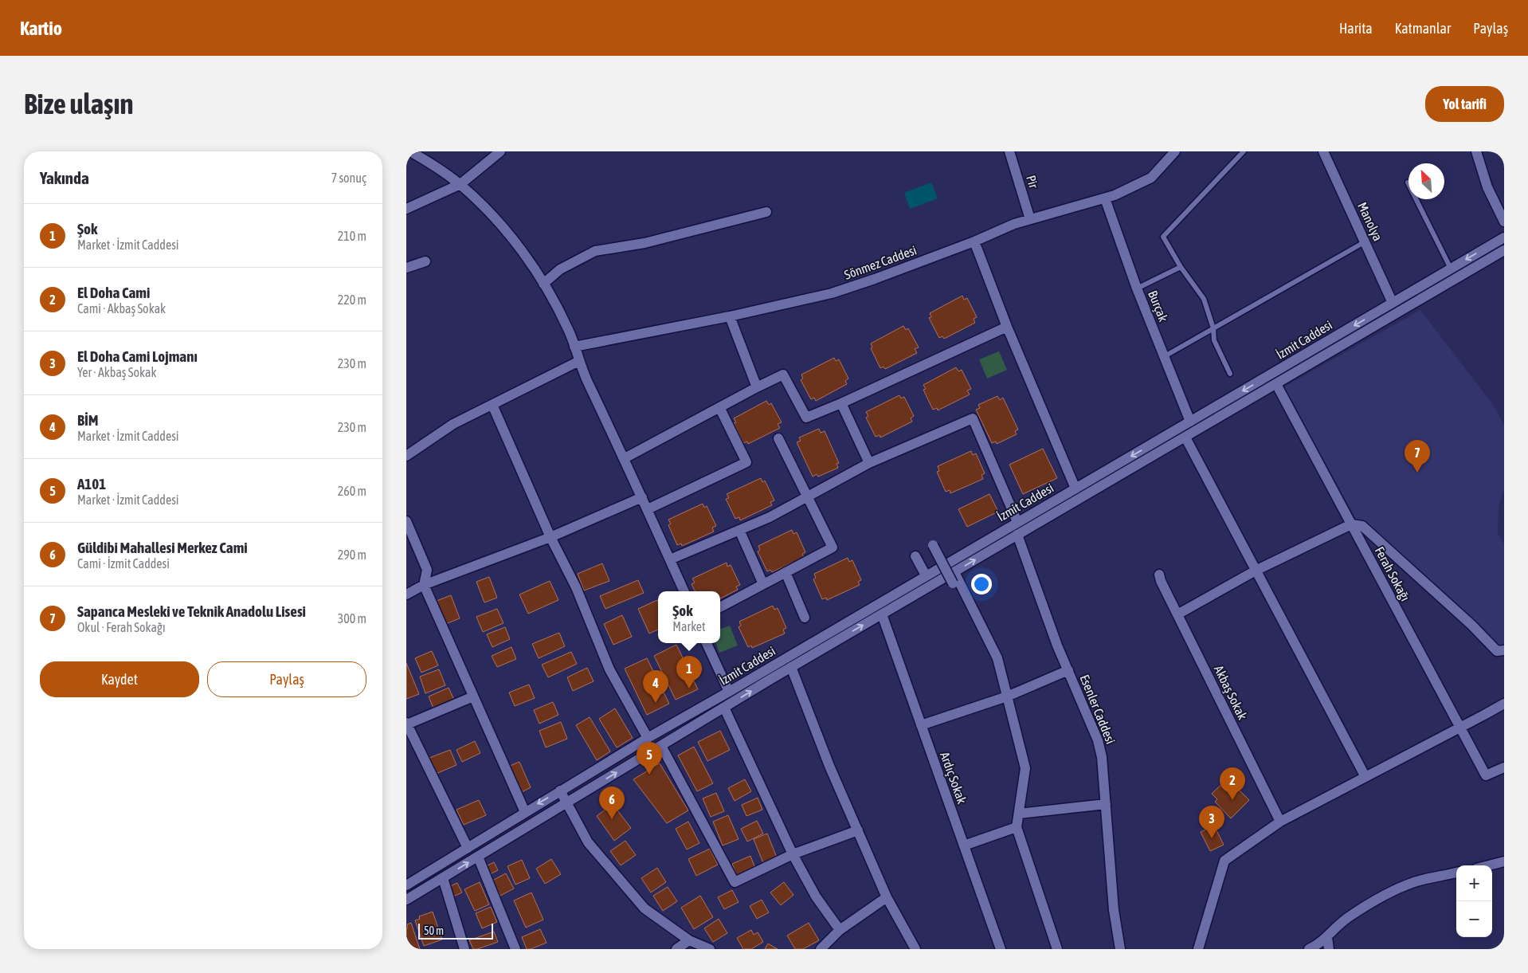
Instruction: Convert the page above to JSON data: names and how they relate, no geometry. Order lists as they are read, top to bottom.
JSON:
{
  "streets": {
    "street": [
      "Pir",
      "Manolya",
      "Sönmez Caddesi",
      "Burçak",
      "İzmit Caddesi",
      "Ferah Sokağı",
      "Akbaş Sokak",
      "Esenler Caddesi",
      "Ardıç Sokak"
    ]
  },
  "crossings": [
    ["Pir", "Sönmez Caddesi"],
    ["Manolya", "İzmit Caddesi"],
    ["Sönmez Caddesi", "Burçak"],
    ["Burçak", "İzmit Caddesi"],
    ["İzmit Caddesi", "Ferah Sokağı"],
    ["İzmit Caddesi", "Esenler Caddesi"],
    ["İzmit Caddesi", "Ardıç Sokak"]
  ],
  "scale_bar": "50 m",
  "north": "top left",
  "page": {
    "header": "Kartio",
    "nav": ["Harita", "Katmanlar", "Paylaş"],
    "buttons": [
      "Yol tarifi",
      ["Kaydet", "Paylaş"]
    ],
    "title": "Bize ulaşın",
    "heading": ["Yakında", "7 sonuç"],
    "list": [
      {
        "mark": "1",
        "name": "Şok",
        "note": "Market · İzmit Caddesi",
        "value": "210 m"
      },
      {
        "mark": "2",
        "name": "El Doha Cami",
        "note": "Cami · Akbaş Sokak",
        "value": "220 m"
      },
      {
        "mark": "3",
        "name": "El Doha Cami Lojmanı",
        "note": "Yer · Akbaş Sokak",
        "value": "230 m"
      },
      {
        "mark": "4",
        "name": "BİM",
        "note": "Market · İzmit Caddesi",
        "value": "230 m"
      },
      {
        "mark": "5",
        "name": "A101",
        "note": "Market · İzmit Caddesi",
        "value": "260 m"
      },
      {
        "mark": "6",
        "name": "Güldibi Mahallesi Merkez Cami",
        "note": "Cami · İzmit Caddesi",
        "value": "290 m"
      },
      {
        "mark": "7",
        "name": "Sapanca Mesleki ve Teknik Anadolu Lisesi",
        "note": "Okul · Ferah Sokağı",
        "value": "300 m"
      }
    ],
    "pins": [
      "7",
      "1",
      "4",
      "5",
      "2",
      "6",
      "3"
    ],
    "popup": ["Şok", "Market"],
    "map_buttons": ["+", "−"],
    "scale": "50 m"
  }
}
